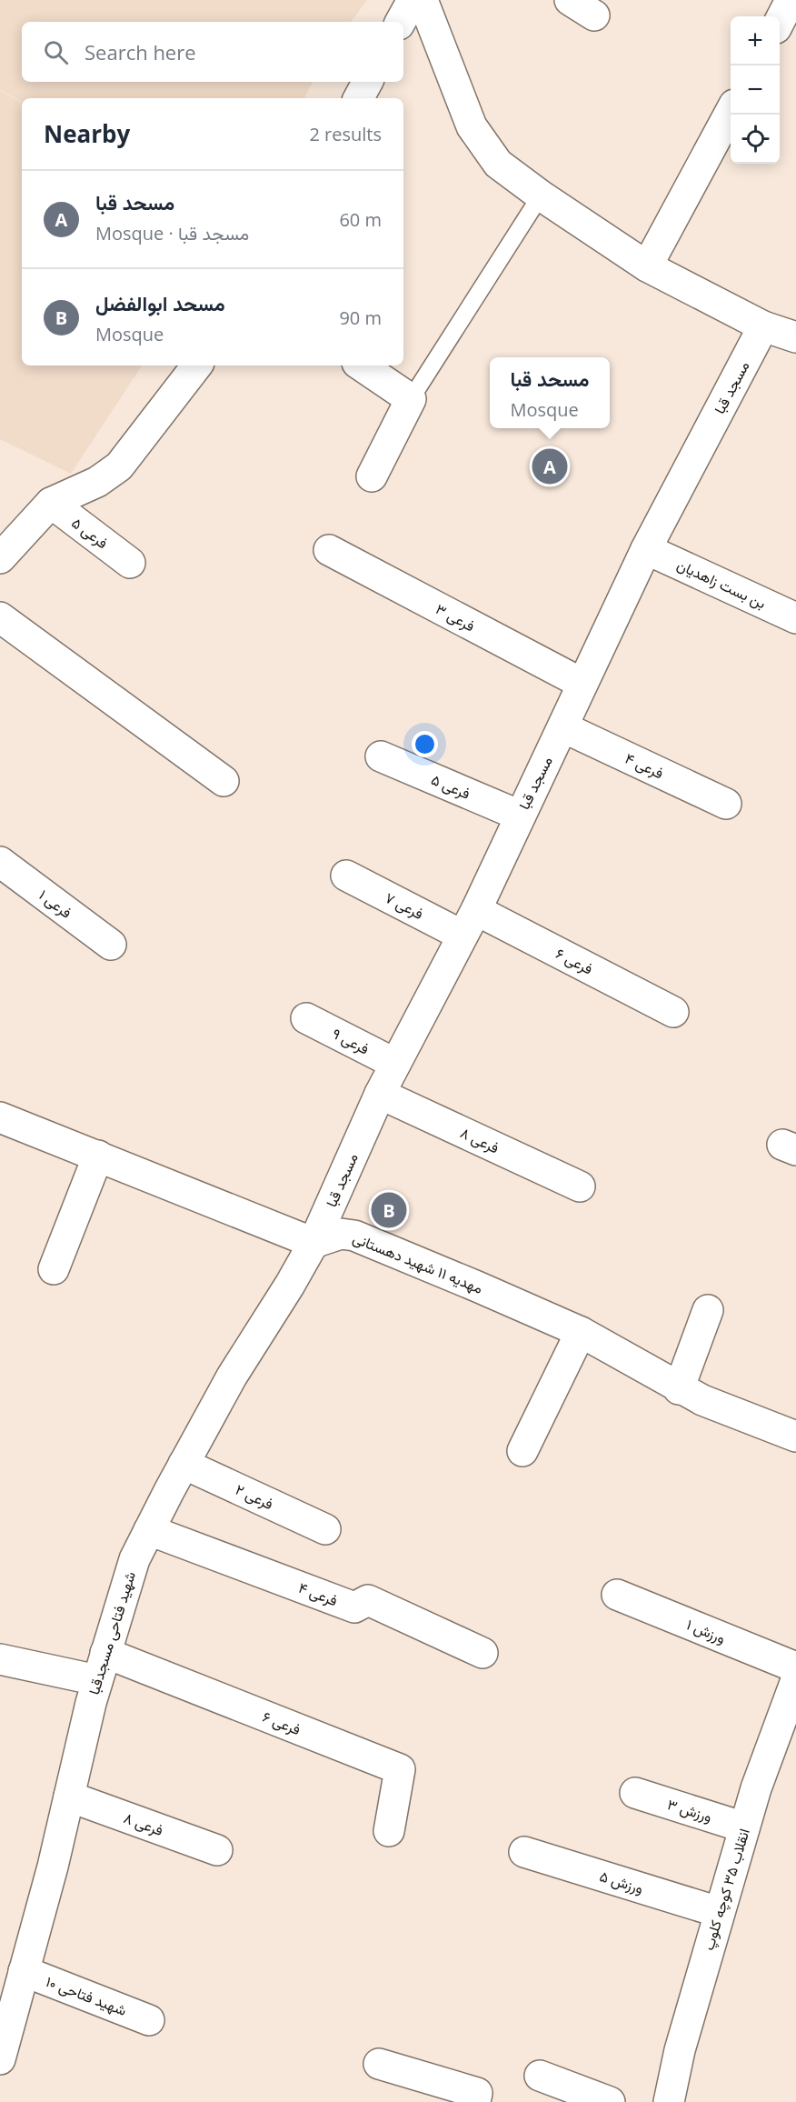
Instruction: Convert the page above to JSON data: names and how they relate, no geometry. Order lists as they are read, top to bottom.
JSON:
{
  "streets": {
    "street": [
      "مسجد قبا",
      "فرعی ۵",
      "بن بست زاهدیان",
      "فرعی ۳",
      "فرعی ۴",
      "فرعی ۱",
      "فرعی ۷",
      "فرعی ۶",
      "فرعی ۹",
      "فرعی ۸",
      "مهدیه ۱۱ شهید دهستانی",
      "فرعی ۲",
      "ورزش ۱",
      "شهید فتاحی مسجدقبا",
      "ورزش ۳",
      "ورزش ۵",
      "انقلاب ۳۵ کوچه کلوپ",
      "شهید فتاحی ۱۰"
    ]
  },
  "crossings": [
    ["مسجد قبا", "فرعی ۵"],
    ["مسجد قبا", "بن بست زاهدیان"],
    ["مسجد قبا", "فرعی ۳"],
    ["مسجد قبا", "فرعی ۴"],
    ["مسجد قبا", "فرعی ۷"],
    ["مسجد قبا", "فرعی ۶"],
    ["مسجد قبا", "فرعی ۹"],
    ["مسجد قبا", "فرعی ۸"],
    ["مسجد قبا", "مهدیه ۱۱ شهید دهستانی"],
    ["مسجد قبا", "شهید فتاحی مسجدقبا"],
    ["فرعی ۴", "شهید فتاحی مسجدقبا"],
    ["فرعی ۷", "فرعی ۶"],
    ["فرعی ۶", "شهید فتاحی مسجدقبا"],
    ["فرعی ۸", "شهید فتاحی مسجدقبا"],
    ["مهدیه ۱۱ شهید دهستانی", "شهید فتاحی مسجدقبا"],
    ["فرعی ۲", "شهید فتاحی مسجدقبا"],
    ["شهید فتاحی مسجدقبا", "شهید فتاحی ۱۰"],
    ["ورزش ۳", "انقلاب ۳۵ کوچه کلوپ"],
    ["ورزش ۵", "انقلاب ۳۵ کوچه کلوپ"]
  ],
  "page": {
    "map_buttons": ["+", "−"],
    "search": "Search here",
    "heading": ["Nearby", "2 results"],
    "list": [
      {
        "mark": "A",
        "name": "مسحد قبا",
        "note": "Mosque · مسجد قبا",
        "value": "60 m"
      },
      {
        "mark": "B",
        "name": "مسحد ابوالفضل",
        "note": "Mosque",
        "value": "90 m"
      }
    ],
    "popup": ["مسحد قبا", "Mosque"],
    "pins": ["A", "B"]
  }
}
